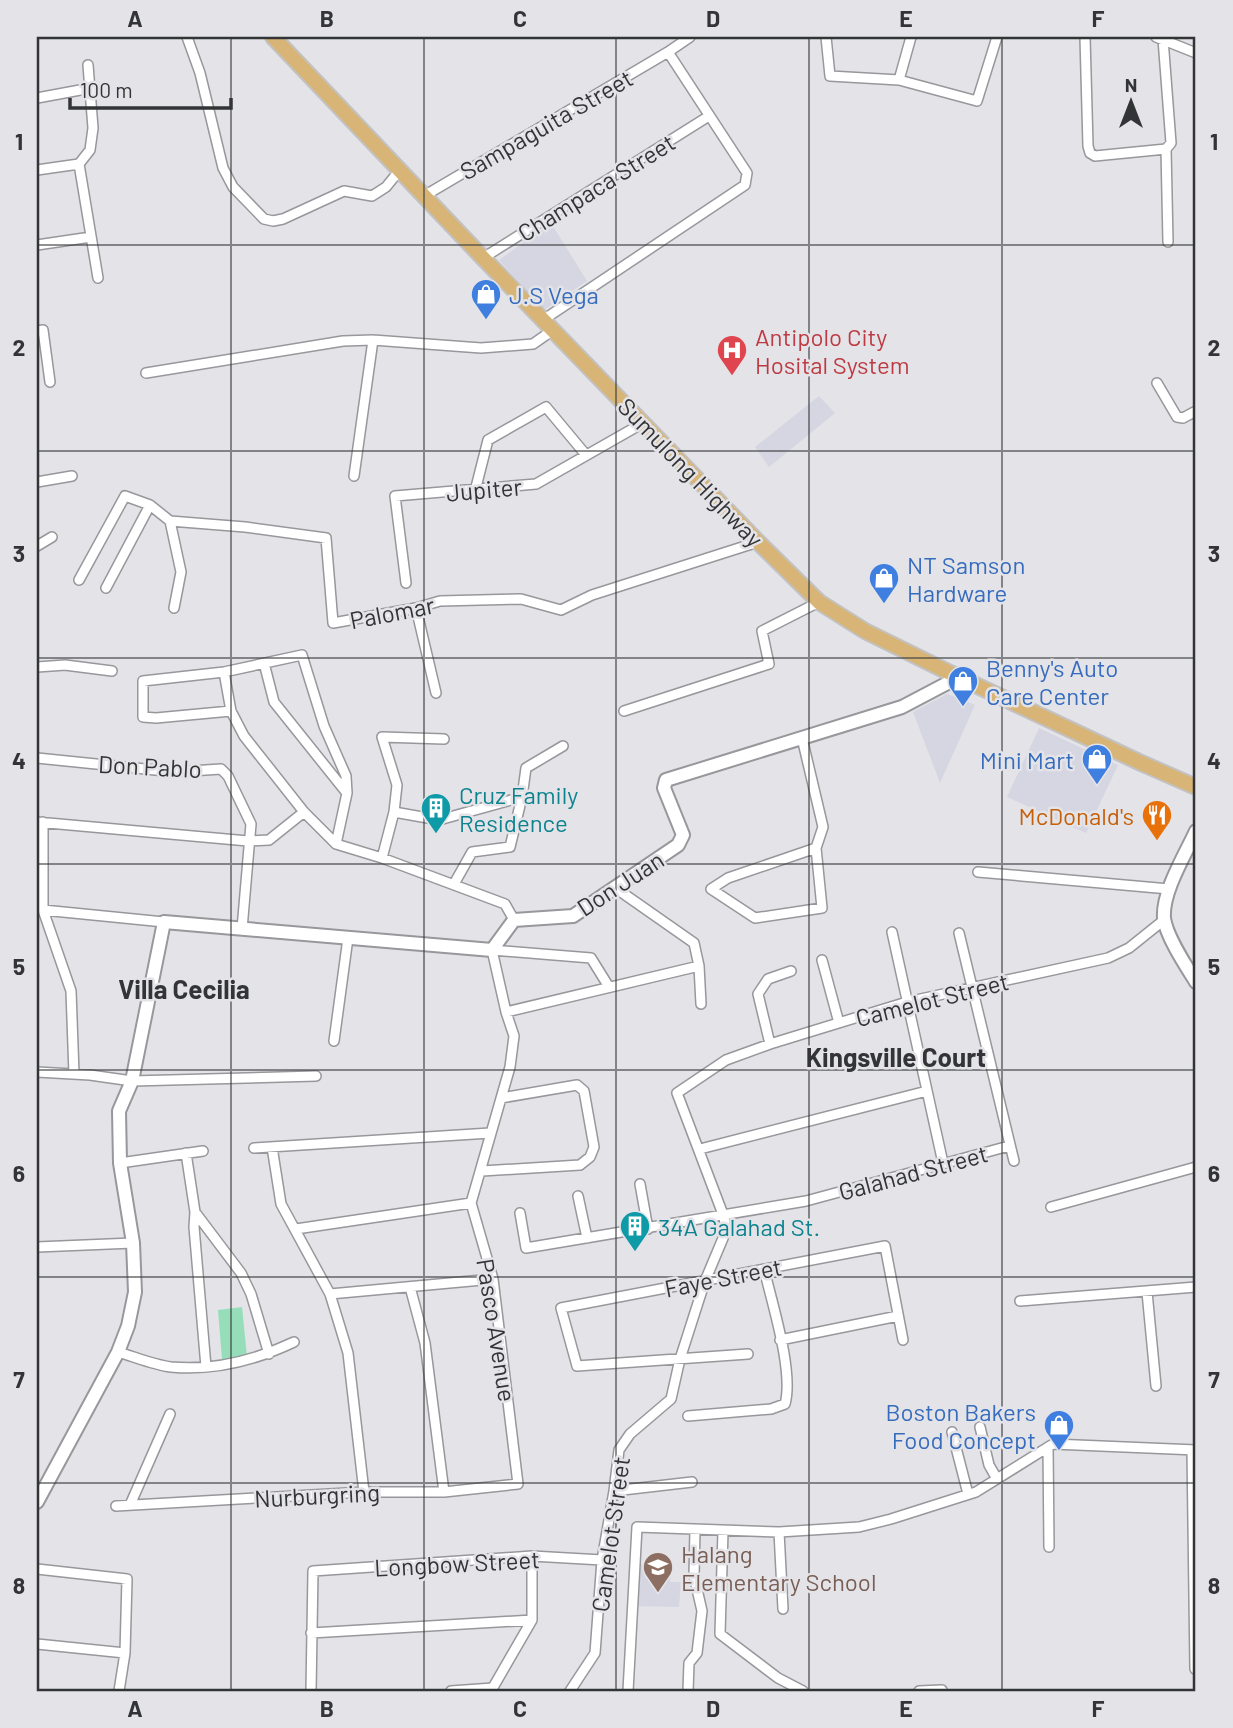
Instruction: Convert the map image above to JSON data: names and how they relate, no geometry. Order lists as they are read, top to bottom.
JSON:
{
  "streets": {
    "main road": ["Sumulong Highway"],
    "street": [
      "Sampaguita Street",
      "Champaca Street",
      "Jupiter",
      "Palomar",
      "Don Pablo",
      "Don Juan",
      "Camelot Street",
      "Galahad Street",
      "Faye Street",
      "Pasco Avenue",
      "Nurburgring",
      "Longbow Street"
    ]
  },
  "crossings": [
    ["Sampaguita Street", "Sumulong Highway"],
    ["Champaca Street", "Sumulong Highway"],
    ["Sumulong Highway", "Jupiter"],
    ["Sumulong Highway", "Palomar"],
    ["Sumulong Highway", "Don Juan"],
    ["Camelot Street", "Galahad Street"],
    ["Camelot Street", "Faye Street"],
    ["Camelot Street", "Longbow Street"],
    ["Pasco Avenue", "Nurburgring"]
  ],
  "districts": ["Villa Cecilia", "Kingsville Court"],
  "places": {
    "shop": [
      "J.S Vega",
      "NT Samson Hardware",
      "Benny's Auto Care Center",
      "Mini Mart",
      "Boston Bakers Food Concept"
    ],
    "hospital": ["Antipolo City Hosital System"],
    "building": ["Cruz Family Residence", "34A Galahad St."],
    "restaurant": ["McDonald's"],
    "school or university": ["Halang Elementary School"]
  },
  "scale_bar": "100 m",
  "north": "top",
  "grid": {
    "columns": [
      "A",
      "B",
      "C",
      "D",
      "E",
      "F"
    ],
    "rows": [
      "1",
      "2",
      "3",
      "4",
      "5",
      "6",
      "7",
      "8"
    ]
  }
}
